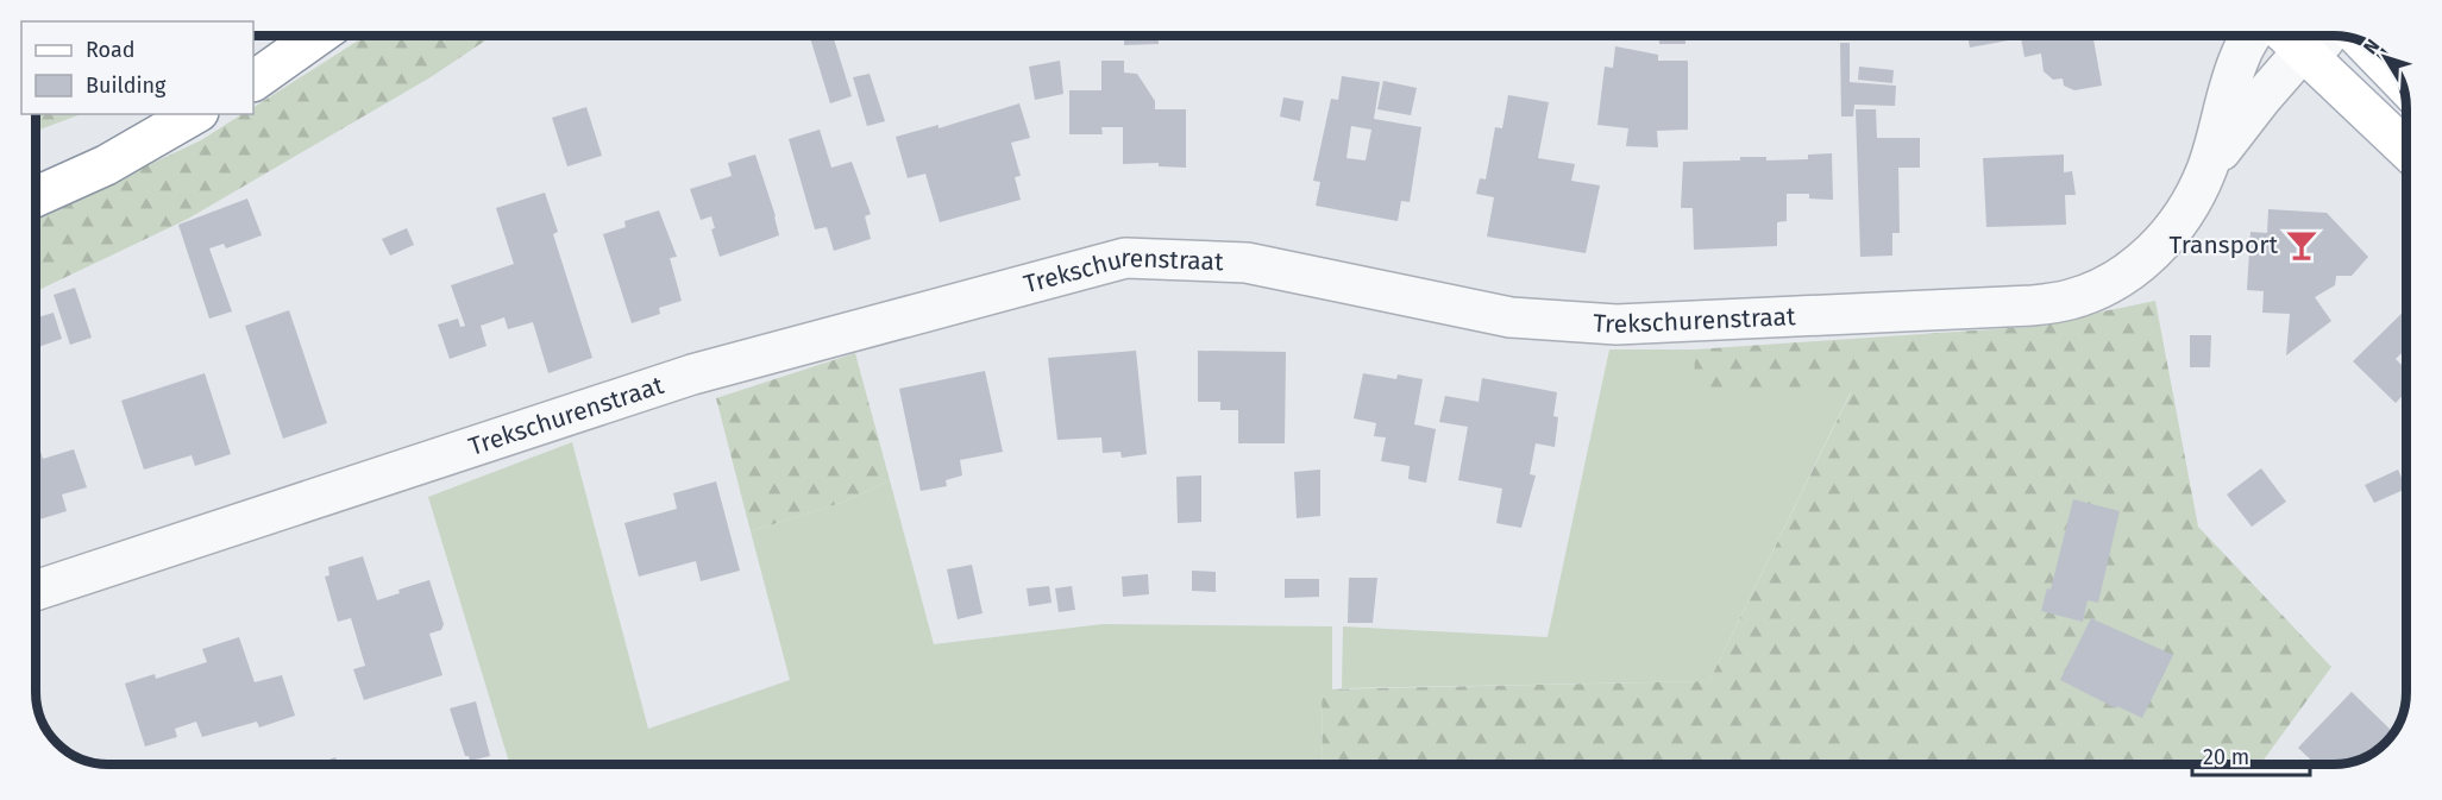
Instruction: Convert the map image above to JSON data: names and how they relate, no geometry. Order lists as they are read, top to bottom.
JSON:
{
  "streets": {
    "street": ["Trekschurenstraat"]
  },
  "places": {
    "bar": ["Transport"]
  },
  "legend": ["Road", "Building"],
  "scale_bar": "20 m",
  "north": "top left"
}
